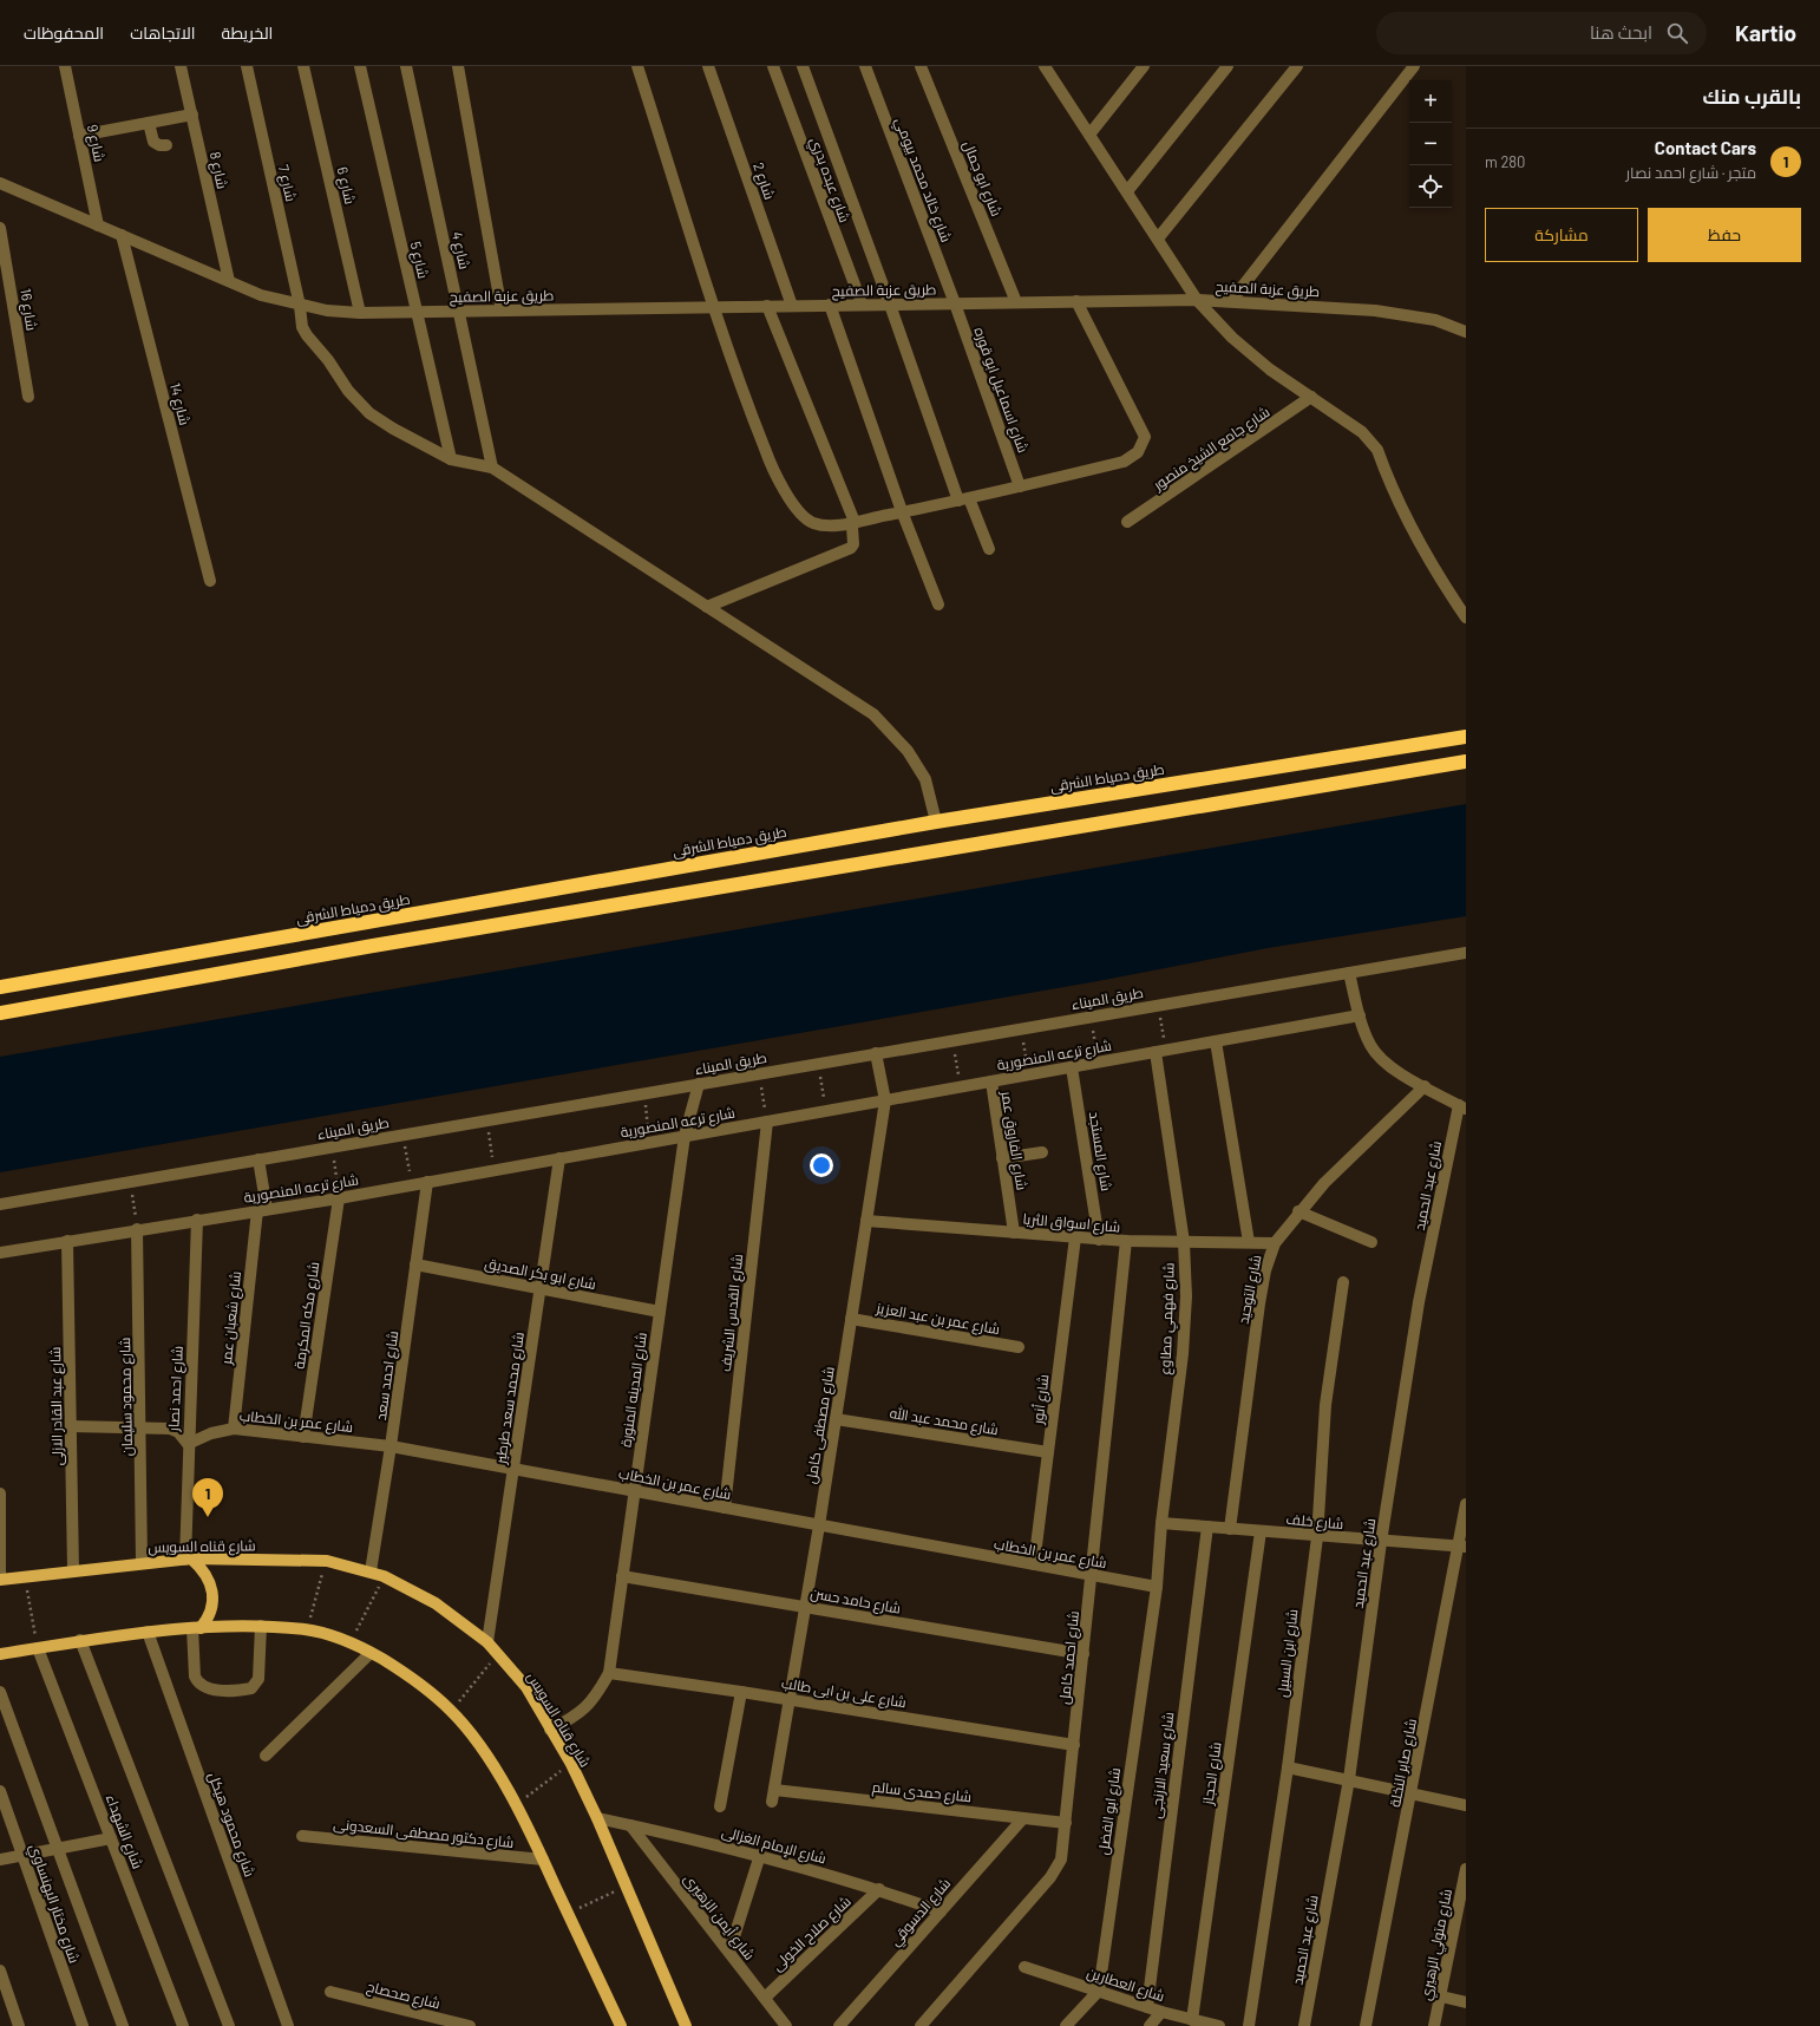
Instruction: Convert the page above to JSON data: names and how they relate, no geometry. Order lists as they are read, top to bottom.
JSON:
{
  "streets": {
    "highway": ["طريق دمياط الشرقى"],
    "main road": ["شارع قناه السويس"],
    "street": [
      "شارع 9",
      "شارع 8",
      "شارع ابو جمال",
      "شارع عبده بدري",
      "شارع خالد محمد بيومي",
      "شارع 2",
      "شارع 7",
      "شارع 6",
      "شارع 4",
      "شارع 5",
      "طريق عزبة الصفيح",
      "شارع 16",
      "شارع اسماعيل ابو قوره",
      "شارع 14",
      "شارع جامع الشيخ منصور",
      "طريق الميناء",
      "شارع ترعه المنصورية",
      "شارع الفاروق عمر",
      "شارع المستجد",
      "شارع عبد الحميد",
      "شارع اسواق الثريا",
      "شارع ابو بكر الصديق",
      "شارع التوحيد",
      "شارع القدس الشريف",
      "شارع مكه المكرمة",
      "شارع شعبان عمر",
      "شارع عمر بن عبد العزيز",
      "شارع فهمي مطاوع",
      "شارع احمد سعد",
      "شارع احمد نصار",
      "شارع المدينه المنورة",
      "شارع محمود سليمان",
      "شارع محمد سعد طرطير",
      "شارع أنور",
      "شارع عبد القادر الازلى",
      "شارع عمر بن الخطاب",
      "شارع محمد عبد الله",
      "شارع مصطفى كامل",
      "شارع خلف",
      "شارع حامد حسن",
      "شارع ابن السبيل",
      "شارع احمد كامل",
      "شارع على بن ابى طالب",
      "شارع صابر النخلة",
      "شارع سعيد الازنجى",
      "شارع الحجاز",
      "شارع حمدى سالم",
      "شارع ابو الفضل",
      "شارع محمود هيكل",
      "شارع الشهداء",
      "شارع دكتور مصطفى السعدونى",
      "شارع الإمام الغزالى",
      "شارع مختار البهنساوي",
      "شارع الدسوقي",
      "شارع أيمن الزهيرى",
      "شارع صلاح الخولى",
      "شارع متولي الزهيري",
      "شارع العطارين",
      "شارع صحصاح"
    ]
  },
  "crossings": [
    ["شارع 9", "طريق عزبة الصفيح"],
    ["شارع 8", "طريق عزبة الصفيح"],
    ["شارع ابو جمال", "طريق عزبة الصفيح"],
    ["شارع عبده بدري", "طريق عزبة الصفيح"],
    ["شارع خالد محمد بيومي", "طريق عزبة الصفيح"],
    ["شارع خالد محمد بيومي", "شارع اسماعيل ابو قوره"],
    ["شارع 2", "طريق عزبة الصفيح"],
    ["شارع 7", "شارع 4"],
    ["شارع 7", "شارع 5"],
    ["شارع 7", "طريق عزبة الصفيح"],
    ["شارع 6", "طريق عزبة الصفيح"],
    ["شارع 4", "طريق عزبة الصفيح"],
    ["شارع 5", "طريق عزبة الصفيح"],
    ["طريق عزبة الصفيح", "شارع اسماعيل ابو قوره"],
    ["طريق عزبة الصفيح", "شارع 14"],
    ["طريق الميناء", "شارع شعبان عمر"],
    ["طريق الميناء", "شارع المدينه المنورة"],
    ["طريق الميناء", "شارع مصطفى كامل"],
    ["شارع ترعه المنصورية", "شارع الفاروق عمر"],
    ["شارع ترعه المنصورية", "شارع المستجد"],
    ["شارع ترعه المنصورية", "شارع القدس الشريف"],
    ["شارع ترعه المنصورية", "شارع مكه المكرمة"],
    ["شارع ترعه المنصورية", "شارع شعبان عمر"],
    ["شارع ترعه المنصورية", "شارع فهمي مطاوع"],
    ["شارع ترعه المنصورية", "شارع احمد سعد"],
    ["شارع ترعه المنصورية", "شارع احمد نصار"],
    ["شارع ترعه المنصورية", "شارع المدينه المنورة"],
    ["شارع ترعه المنصورية", "شارع محمود سليمان"],
    ["شارع ترعه المنصورية", "شارع محمد سعد طرطير"],
    ["شارع ترعه المنصورية", "شارع عبد القادر الازلى"],
    ["شارع ترعه المنصورية", "شارع مصطفى كامل"],
    ["شارع الفاروق عمر", "شارع اسواق الثريا"],
    ["شارع المستجد", "شارع اسواق الثريا"],
    ["شارع عبد الحميد", "شارع خلف"],
    ["شارع اسواق الثريا", "شارع التوحيد"],
    ["شارع اسواق الثريا", "شارع فهمي مطاوع"],
    ["شارع اسواق الثريا", "شارع أنور"],
    ["شارع اسواق الثريا", "شارع مصطفى كامل"],
    ["شارع اسواق الثريا", "شارع احمد كامل"],
    ["شارع ابو بكر الصديق", "شارع احمد سعد"],
    ["شارع ابو بكر الصديق", "شارع المدينه المنورة"],
    ["شارع ابو بكر الصديق", "شارع محمد سعد طرطير"],
    ["شارع التوحيد", "شارع خلف"],
    ["شارع القدس الشريف", "شارع عمر بن الخطاب"],
    ["شارع مكه المكرمة", "شارع عمر بن الخطاب"],
    ["شارع شعبان عمر", "شارع عمر بن الخطاب"],
    ["شارع عمر بن عبد العزيز", "شارع مصطفى كامل"],
    ["شارع فهمي مطاوع", "شارع عمر بن الخطاب"],
    ["شارع فهمي مطاوع", "شارع خلف"],
    ["شارع فهمي مطاوع", "شارع ابو الفضل"],
    ["شارع احمد سعد", "شارع عمر بن الخطاب"],
    ["شارع احمد سعد", "شارع قناه السويس"],
    ["شارع احمد نصار", "شارع عمر بن الخطاب"],
    ["شارع احمد نصار", "شارع قناه السويس"],
    ["شارع المدينه المنورة", "شارع عمر بن الخطاب"],
    ["شارع المدينه المنورة", "شارع قناه السويس"],
    ["شارع المدينه المنورة", "شارع حامد حسن"],
    ["شارع المدينه المنورة", "شارع على بن ابى طالب"],
    ["شارع محمود سليمان", "شارع قناه السويس"],
    ["شارع محمد سعد طرطير", "شارع عمر بن الخطاب"],
    ["شارع محمد سعد طرطير", "شارع قناه السويس"],
    ["شارع أنور", "شارع عمر بن الخطاب"],
    ["شارع أنور", "شارع محمد عبد الله"],
    ["شارع عبد القادر الازلى", "شارع قناه السويس"],
    ["شارع عمر بن الخطاب", "شارع مصطفى كامل"],
    ["شارع عمر بن الخطاب", "شارع احمد كامل"],
    ["شارع عمر بن الخطاب", "شارع ابو الفضل"],
    ["شارع محمد عبد الله", "شارع مصطفى كامل"],
    ["شارع مصطفى كامل", "شارع حامد حسن"],
    ["شارع مصطفى كامل", "شارع على بن ابى طالب"],
    ["شارع مصطفى كامل", "شارع حمدى سالم"],
    ["شارع خلف", "شارع ابن السبيل"],
    ["شارع خلف", "شارع صابر النخلة"],
    ["شارع خلف", "شارع سعيد الازنجى"],
    ["شارع خلف", "شارع الحجاز"],
    ["شارع قناه السويس", "شارع الإمام الغزالى"],
    ["شارع حامد حسن", "شارع احمد كامل"],
    ["شارع احمد كامل", "شارع على بن ابى طالب"],
    ["شارع احمد كامل", "شارع حمدى سالم"],
    ["شارع سعيد الازنجى", "شارع العطارين"],
    ["شارع الحجاز", "شارع العطارين"],
    ["شارع حمدى سالم", "شارع الدسوقي"],
    ["شارع ابو الفضل", "شارع العطارين"],
    ["شارع الإمام الغزالى", "شارع الدسوقي"],
    ["شارع الإمام الغزالى", "شارع أيمن الزهيرى"],
    ["شارع الإمام الغزالى", "شارع صلاح الخولى"],
    ["شارع أيمن الزهيرى", "شارع صلاح الخولى"]
  ],
  "page": {
    "header": "Kartio",
    "search": "ابحث هنا",
    "nav": ["الخريطة", "الاتجاهات", "المحفوظات"],
    "heading": "بالقرب منك",
    "map_buttons": ["+", "−"],
    "list": [
      {
        "mark": "1",
        "name": "Contact Cars",
        "note": "متجر · شارع احمد نصار",
        "value": "280 m"
      }
    ],
    "buttons": ["حفظ", "مشاركة"],
    "pins": "1"
  }
}
